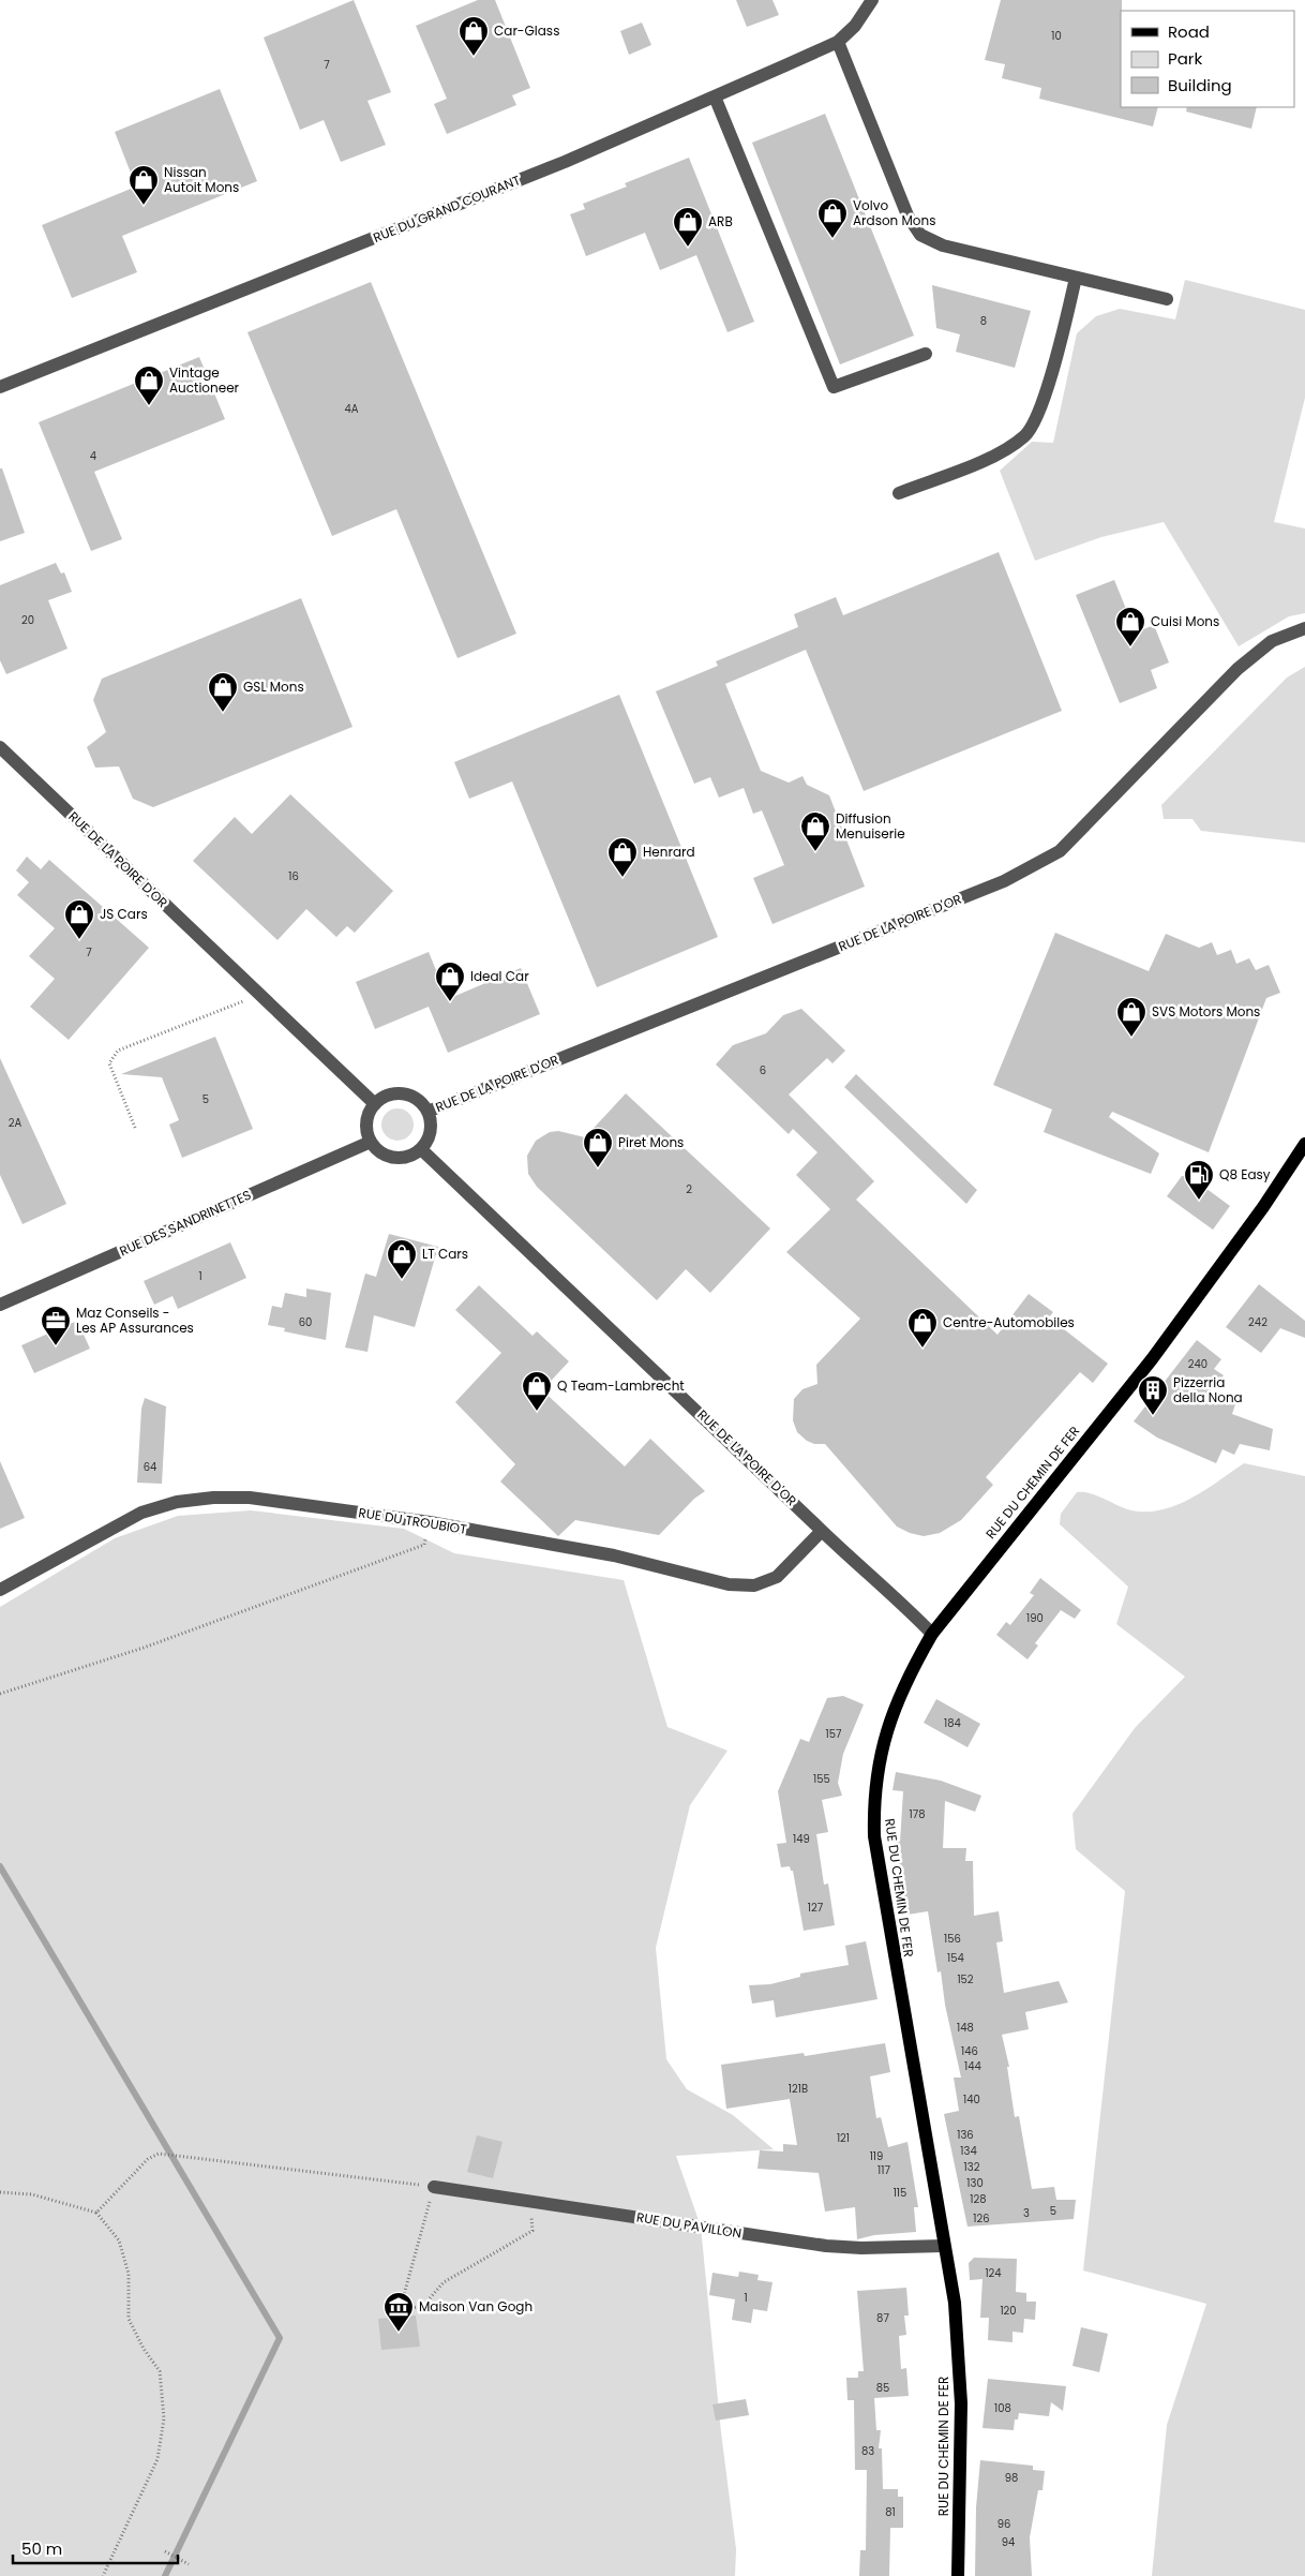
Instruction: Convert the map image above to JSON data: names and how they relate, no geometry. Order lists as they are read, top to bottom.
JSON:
{
  "streets": {
    "main road": ["RUE DU CHEMIN DE FER"],
    "street": [
      "RUE DU GRAND COURANT",
      "RUE DE LA POIRE D'OR",
      "RUE DES SANDRINETTES",
      "RUE DU TROUBIOT",
      "RUE DU PAVILLON"
    ]
  },
  "crossings": [
    ["RUE DE LA POIRE D'OR", "RUE DES SANDRINETTES"],
    ["RUE DE LA POIRE D'OR", "RUE DU CHEMIN DE FER"],
    ["RUE DE LA POIRE D'OR", "RUE DU TROUBIOT"],
    ["RUE DU CHEMIN DE FER", "RUE DU PAVILLON"]
  ],
  "places": {
    "shop": [
      "Car-Glass",
      "Nissan Autoit Mons",
      "Volvo Ardson Mons",
      "ARB",
      "Vintage Auctioneer",
      "Cuisi Mons",
      "GSL Mons",
      "Diffusion Menuiserie",
      "Henrard",
      "JS Cars",
      "Ideal Car",
      "SVS Motors Mons",
      "Piret Mons",
      "LT Cars",
      "Centre-Automobiles",
      "Q Team-Lambrecht"
    ],
    "fuel station": ["Q8 Easy"],
    "office": ["Maz Conseils - Les AP Assurances"],
    "building": ["Pizzerria della Nona"],
    "museum": ["Maison Van Gogh"]
  },
  "house_numbers": [
    "10",
    "7",
    "8",
    "4A",
    "4",
    "20",
    "16",
    "7",
    "6",
    "5",
    "2A",
    "2",
    "1",
    "60",
    "242",
    "240",
    "64",
    "190",
    "184",
    "157",
    "155",
    "178",
    "149",
    "127",
    "156",
    "154",
    "152",
    "148",
    "146",
    "144",
    "121B",
    "140",
    "136",
    "121",
    "134",
    "119",
    "132",
    "117",
    "130",
    "115",
    "128",
    "5",
    "3",
    "126",
    "124",
    "1",
    "120",
    "87",
    "85",
    "108",
    "83",
    "98",
    "81",
    "96",
    "94"
  ],
  "legend": ["Road", "Park", "Building"],
  "scale_bar": "50 m"
}
